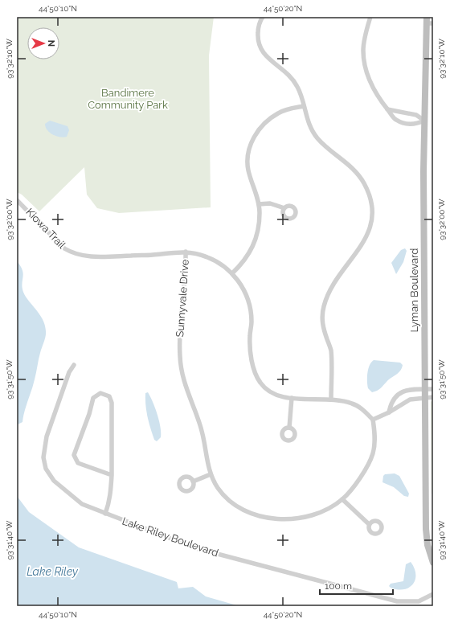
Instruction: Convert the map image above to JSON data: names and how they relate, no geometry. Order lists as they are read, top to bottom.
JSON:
{
  "streets": {
    "street": [
      "Kiowa Trail",
      "Lyman Boulevard",
      "Sunnyvale Drive",
      "Lake Riley Boulevard"
    ]
  },
  "crossings": [
    ["Kiowa Trail", "Sunnyvale Drive"]
  ],
  "water": ["Lake Riley"],
  "parks": ["Bandimere Community Park"],
  "scale_bar": "100 m",
  "north": "right",
  "coordinates": [
    "44°50'10\"N",
    "44°50'20\"N",
    "93°32'10\"W",
    "93°32'00\"W",
    "93°31'50\"W",
    "93°31'40\"W"
  ]
}
